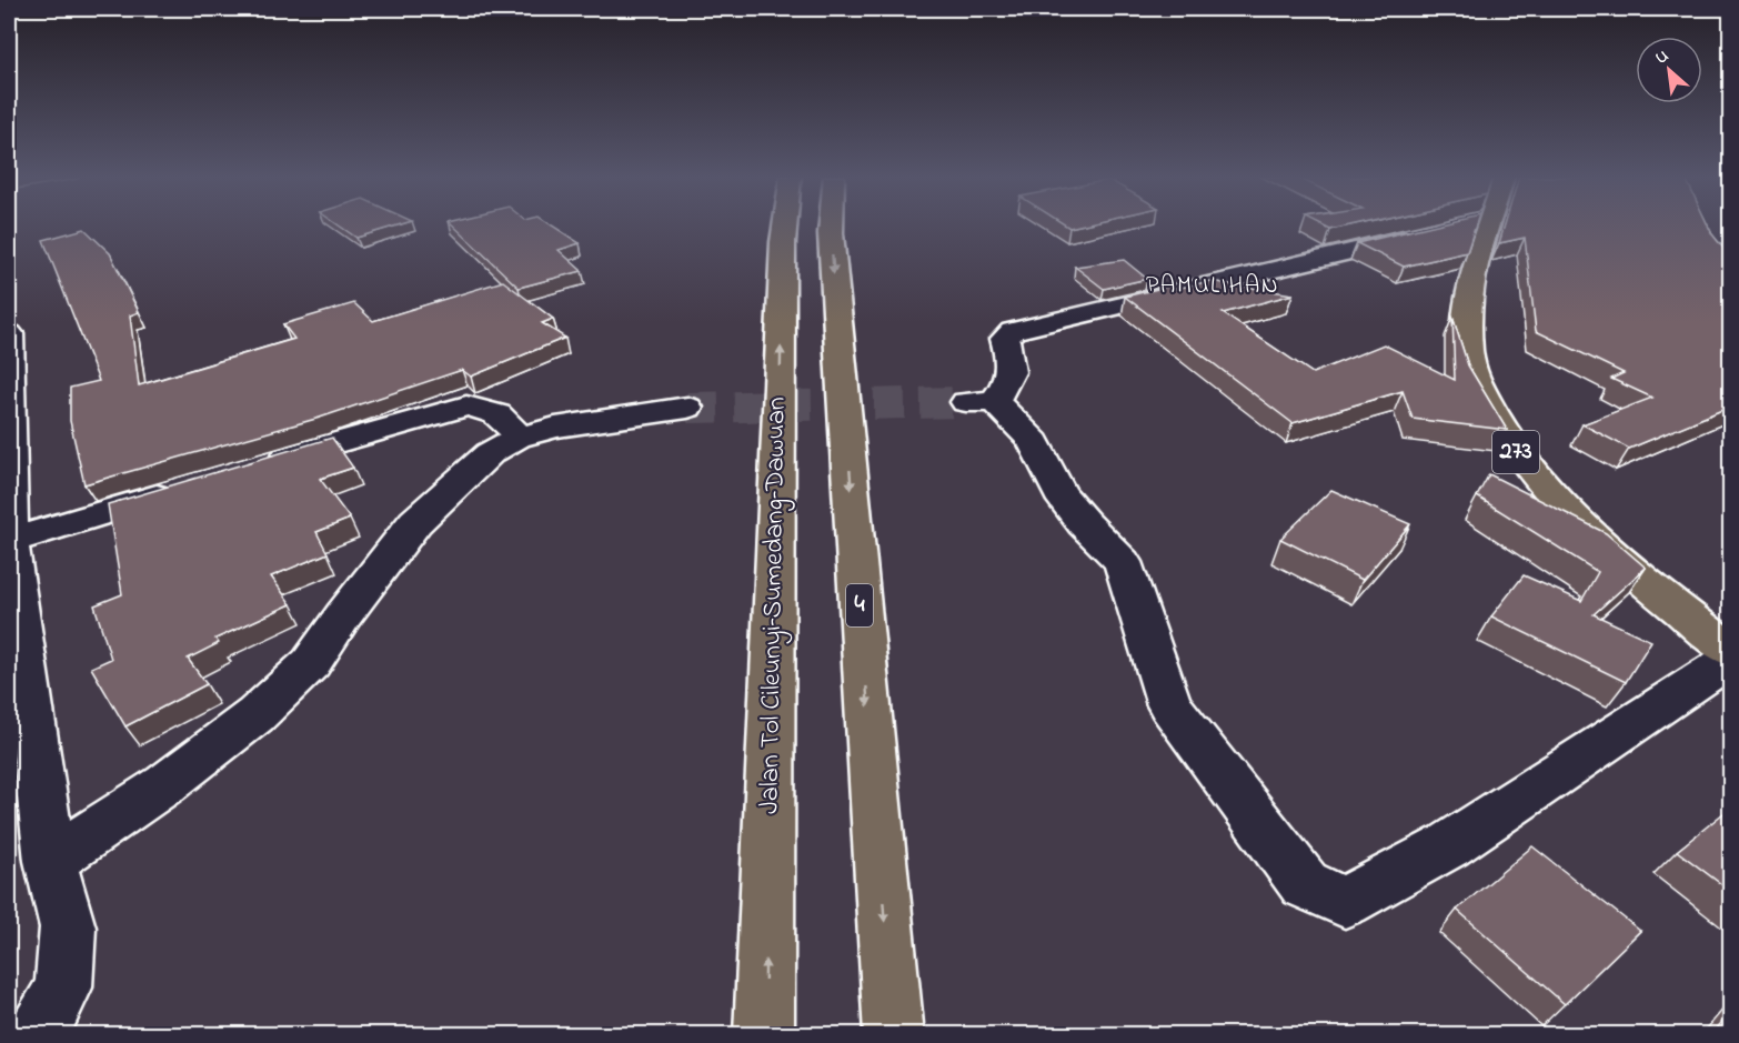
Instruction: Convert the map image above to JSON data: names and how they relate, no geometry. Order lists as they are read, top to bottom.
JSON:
{
  "streets": {
    "main road": ["273", "Jalan Tol Cileunyi–Sumedang–Dawuan", "4"]
  },
  "districts": ["PAMULIHAN"],
  "north": "top left"
}
